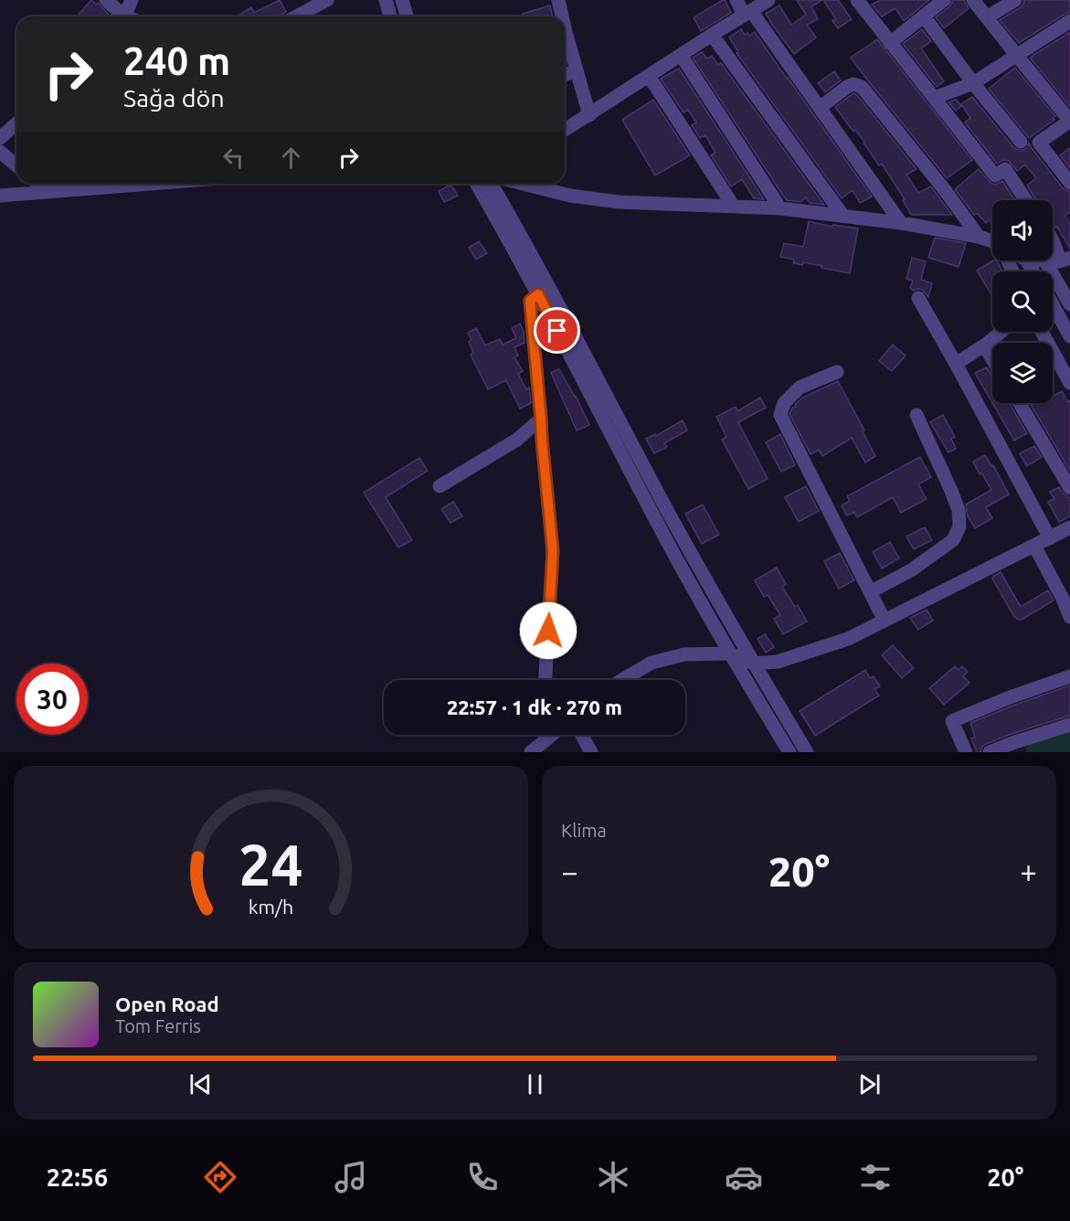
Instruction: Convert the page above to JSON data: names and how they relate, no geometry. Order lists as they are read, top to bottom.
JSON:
{
  "page": {
    "turn": ["240 m", "Sağa dön"],
    "limit": "30",
    "trip": "22:57 · 1 dk · 270 m",
    "tile": "Klima",
    "heat": ["−", "20°", "+"],
    "song": ["Open Road", "Tom Ferris"],
    "tabs": ["22:56", "20°"],
    "gauge": ["24", "km/h"]
  }
}
